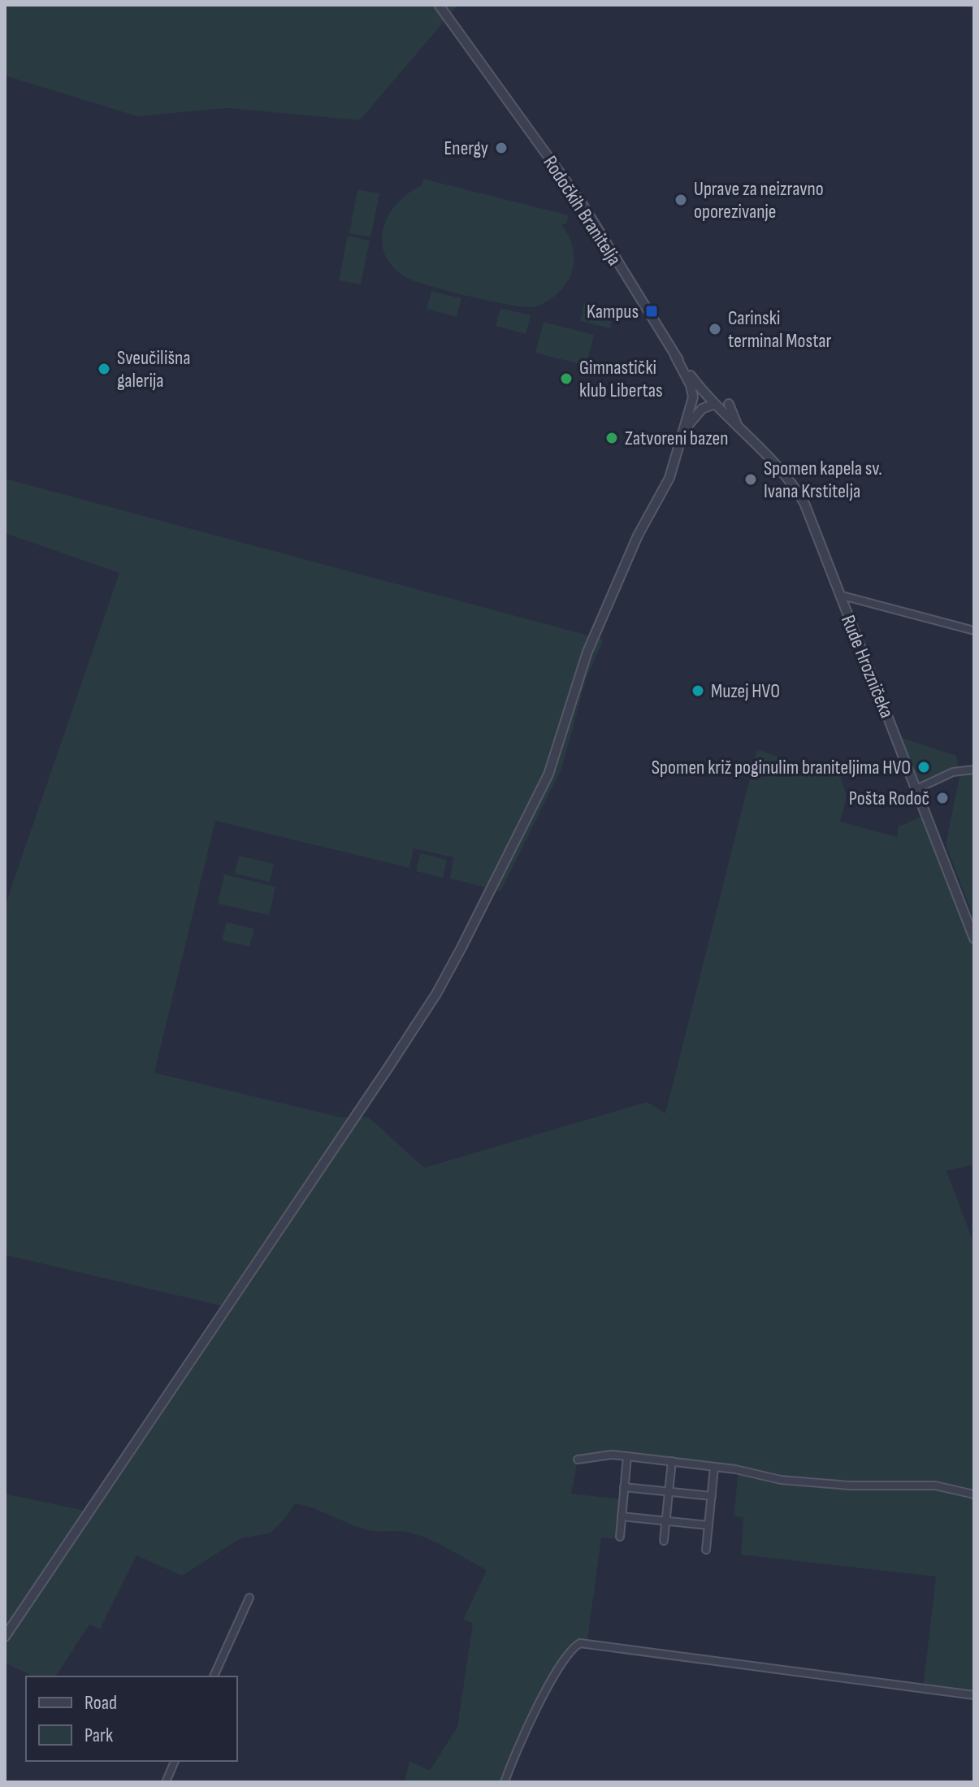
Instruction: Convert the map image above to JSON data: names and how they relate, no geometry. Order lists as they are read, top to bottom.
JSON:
{
  "streets": {
    "street": ["Rodočkih Branitelja", "Rude Hrozničeka"]
  },
  "crossings": [
    ["Rodočkih Branitelja", "Rude Hrozničeka"]
  ],
  "places": {
    "other": [
      "Energy",
      "Uprave za neizravno oporezivanje",
      "Carinski terminal Mostar",
      "Sveučilišna galerija",
      "Gimnastički klub Libertas",
      "Zatvoreni bazen",
      "Spomen kapela sv. Ivana Krstitelja",
      "Muzej HVO",
      "Spomen križ poginulim braniteljima HVO",
      "Pošta Rodoč"
    ],
    "transit": ["Kampus"]
  },
  "legend": ["Road", "Park"]
}
